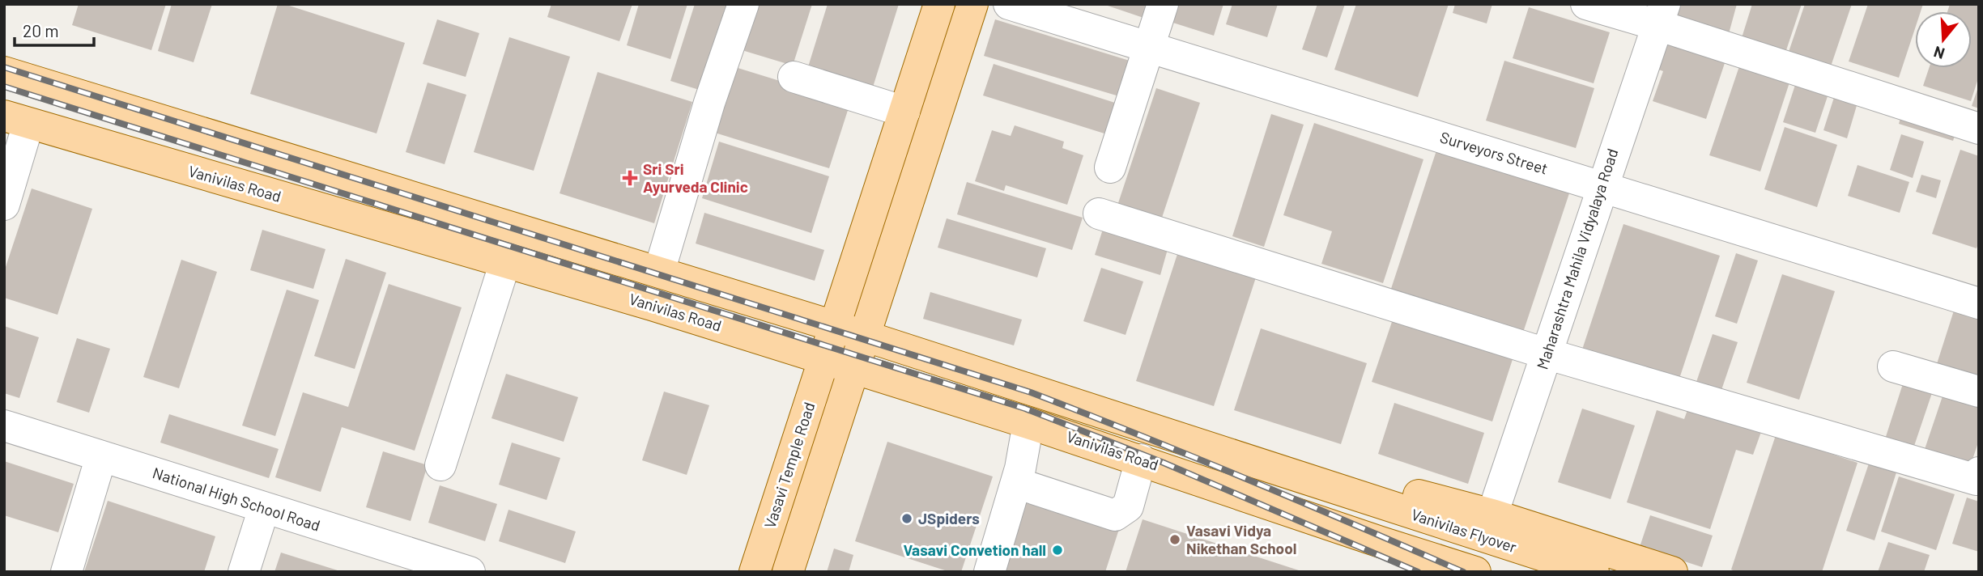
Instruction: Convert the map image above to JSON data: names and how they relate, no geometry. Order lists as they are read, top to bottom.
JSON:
{
  "streets": {
    "main road": ["Vanivilas Road", "Vasavi Temple Road", "Vanivilas Flyover"],
    "street": ["Surveyors Street", "Maharashtra Mahila Vidyalaya Road", "National High School Road"]
  },
  "crossings": [
    ["Surveyors Street", "Maharashtra Mahila Vidyalaya Road"],
    ["Vanivilas Road", "Vasavi Temple Road"],
    ["Vanivilas Road", "Vanivilas Flyover"]
  ],
  "places": {
    "health": ["Sri Sri Ayurveda Clinic"],
    "other": ["JSpiders", "Vasavi Vidya Nikethan School", "Vasavi Convetion hall"]
  },
  "scale_bar": "20 m",
  "north": "bottom"
}
